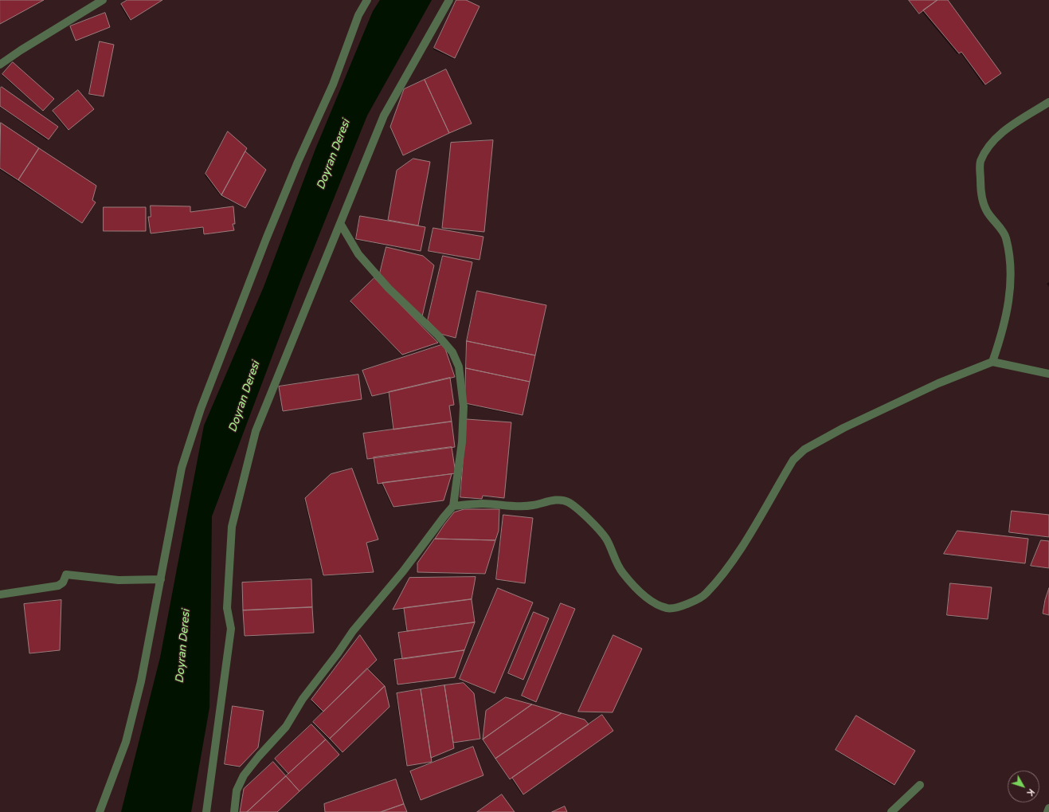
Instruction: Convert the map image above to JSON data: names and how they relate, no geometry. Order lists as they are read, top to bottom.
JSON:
{
  "water": ["Doyran Deresi"],
  "north": "bottom right"
}
